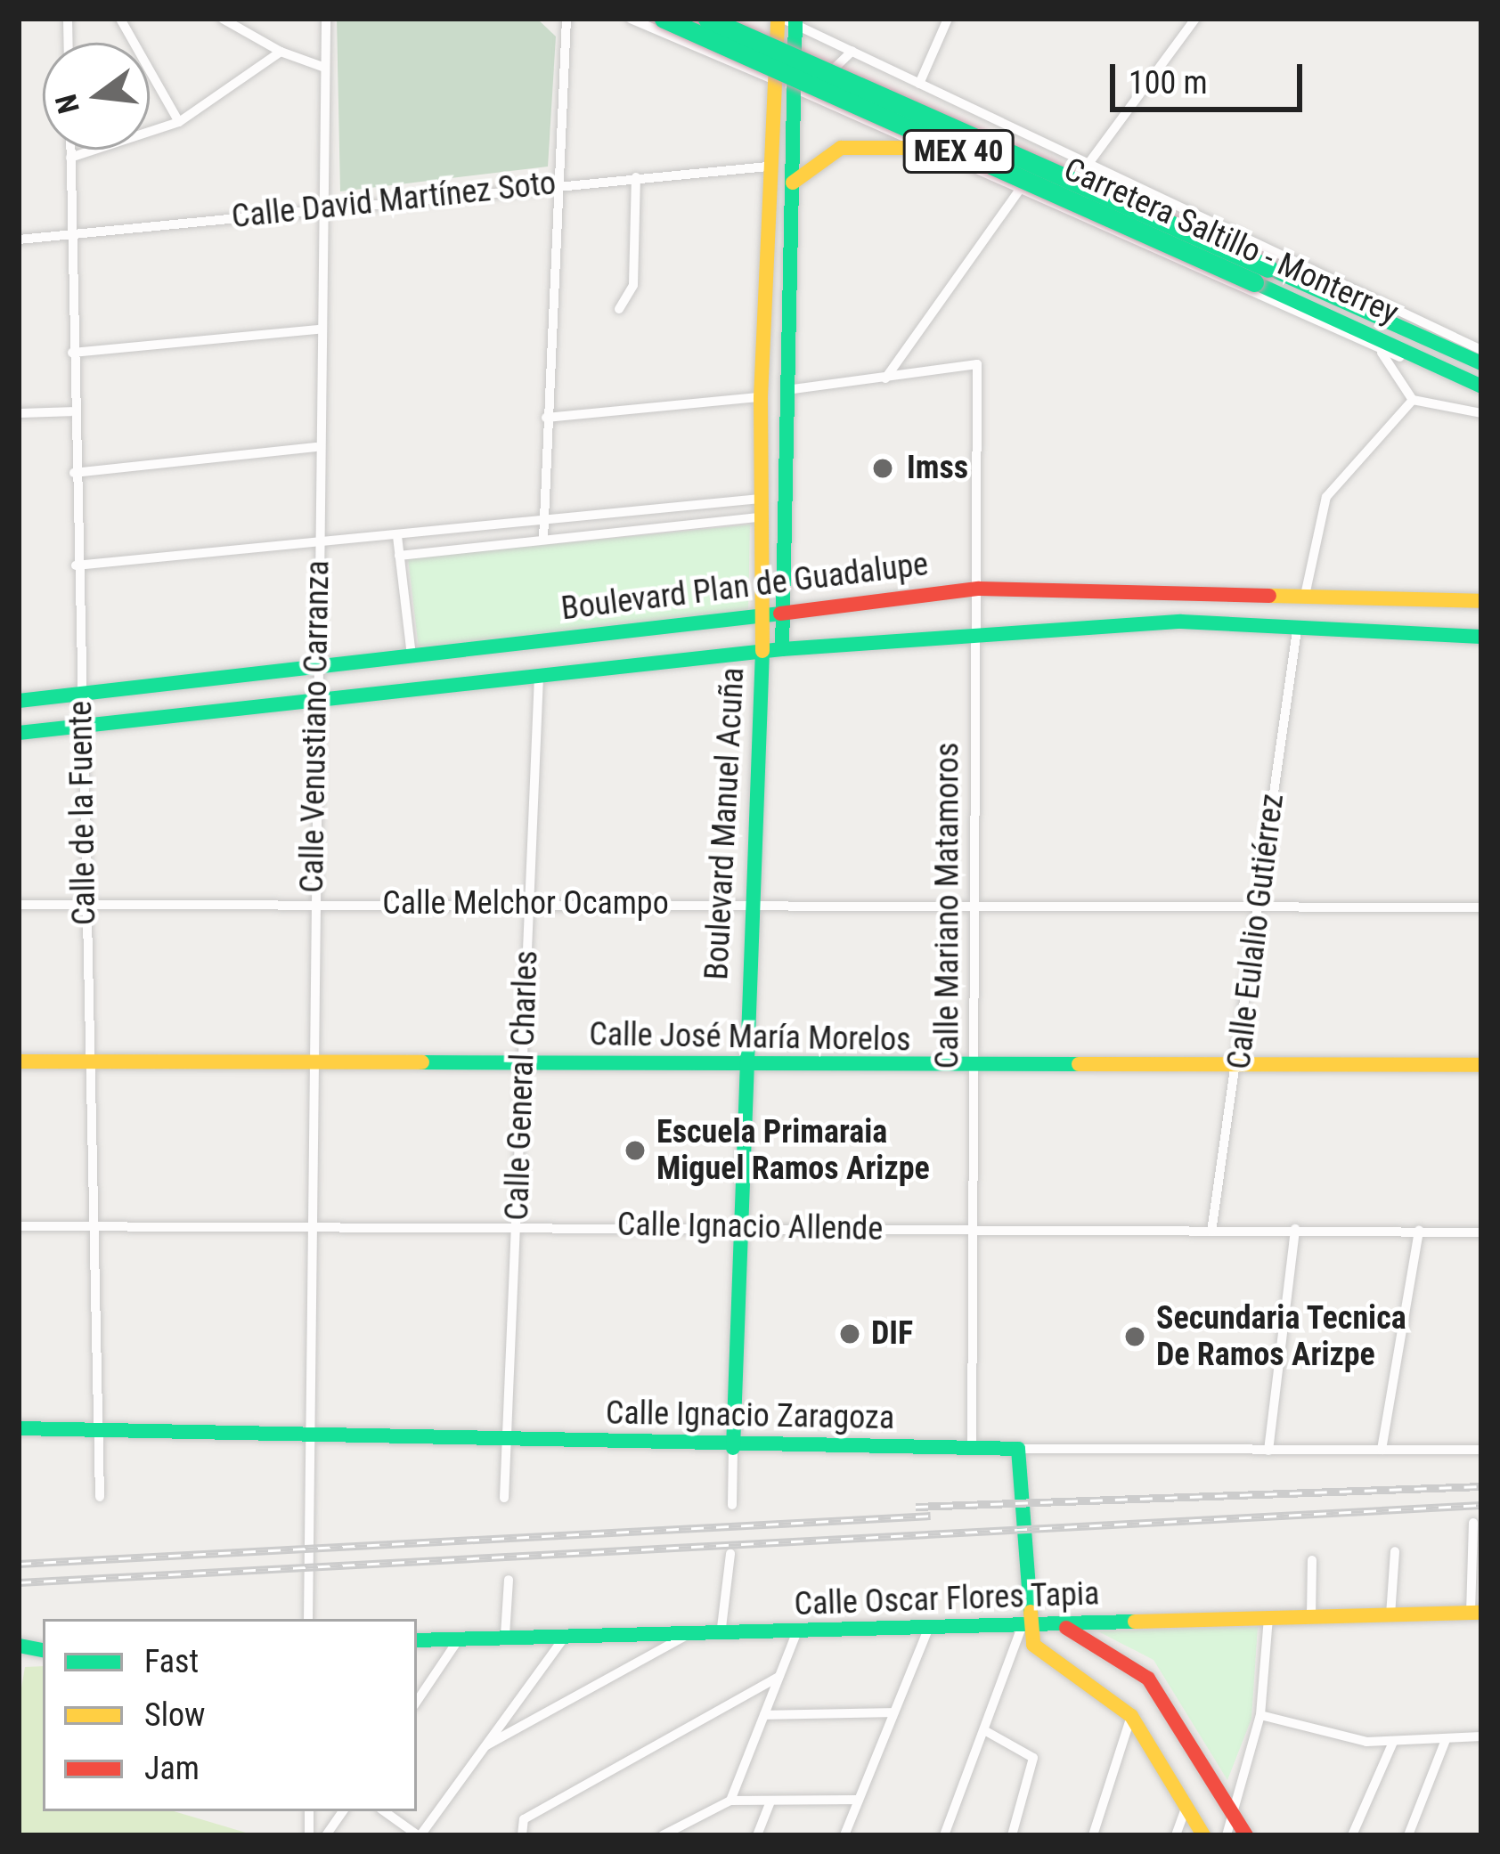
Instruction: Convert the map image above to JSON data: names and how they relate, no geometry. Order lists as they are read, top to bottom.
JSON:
{
  "streets": {
    "main road": [
      "MEX 40",
      "Carretera Saltillo - Monterrey",
      "Boulevard Plan de Guadalupe",
      "Boulevard Manuel Acuña",
      "Calle José María Morelos",
      "Calle Ignacio Zaragoza",
      "Calle Oscar Flores Tapia"
    ],
    "street": [
      "Calle David Martínez Soto",
      "Calle Venustiano Carranza",
      "Calle de la Fuente",
      "Calle Melchor Ocampo",
      "Calle Mariano Matamoros",
      "Calle Eulalio Gutiérrez",
      "Calle General Charles",
      "Calle Ignacio Allende"
    ]
  },
  "crossings": [
    ["Calle David Martínez Soto", "Calle Venustiano Carranza"],
    ["Calle David Martínez Soto", "Calle de la Fuente"],
    ["Calle David Martínez Soto", "Boulevard Manuel Acuña"],
    ["Boulevard Plan de Guadalupe", "Calle Venustiano Carranza"],
    ["Boulevard Plan de Guadalupe", "Calle de la Fuente"],
    ["Boulevard Plan de Guadalupe", "Boulevard Manuel Acuña"],
    ["Boulevard Plan de Guadalupe", "Calle Mariano Matamoros"],
    ["Boulevard Plan de Guadalupe", "Calle Eulalio Gutiérrez"],
    ["Boulevard Plan de Guadalupe", "Calle General Charles"],
    ["Calle Venustiano Carranza", "Calle Melchor Ocampo"],
    ["Calle Venustiano Carranza", "Calle José María Morelos"],
    ["Calle Venustiano Carranza", "Calle Ignacio Allende"],
    ["Calle Venustiano Carranza", "Calle Ignacio Zaragoza"],
    ["Calle de la Fuente", "Calle Melchor Ocampo"],
    ["Calle de la Fuente", "Calle José María Morelos"],
    ["Calle de la Fuente", "Calle Ignacio Allende"],
    ["Calle de la Fuente", "Calle Ignacio Zaragoza"],
    ["Boulevard Manuel Acuña", "Calle Melchor Ocampo"],
    ["Boulevard Manuel Acuña", "Calle José María Morelos"],
    ["Boulevard Manuel Acuña", "Calle Ignacio Allende"],
    ["Boulevard Manuel Acuña", "Calle Ignacio Zaragoza"],
    ["Calle Melchor Ocampo", "Calle Mariano Matamoros"],
    ["Calle Melchor Ocampo", "Calle Eulalio Gutiérrez"],
    ["Calle Melchor Ocampo", "Calle General Charles"],
    ["Calle Mariano Matamoros", "Calle José María Morelos"],
    ["Calle Mariano Matamoros", "Calle Ignacio Allende"],
    ["Calle Mariano Matamoros", "Calle Ignacio Zaragoza"],
    ["Calle Eulalio Gutiérrez", "Calle José María Morelos"],
    ["Calle Eulalio Gutiérrez", "Calle Ignacio Allende"],
    ["Calle José María Morelos", "Calle General Charles"],
    ["Calle General Charles", "Calle Ignacio Allende"],
    ["Calle General Charles", "Calle Ignacio Zaragoza"]
  ],
  "places": [
    "Imss",
    "Escuela Primaraia Miguel Ramos Arizpe",
    "DIF",
    "Secundaria Tecnica De Ramos Arizpe"
  ],
  "legend": ["Fast", "Slow", "Jam"],
  "scale_bar": "100 m",
  "north": "left"
}
